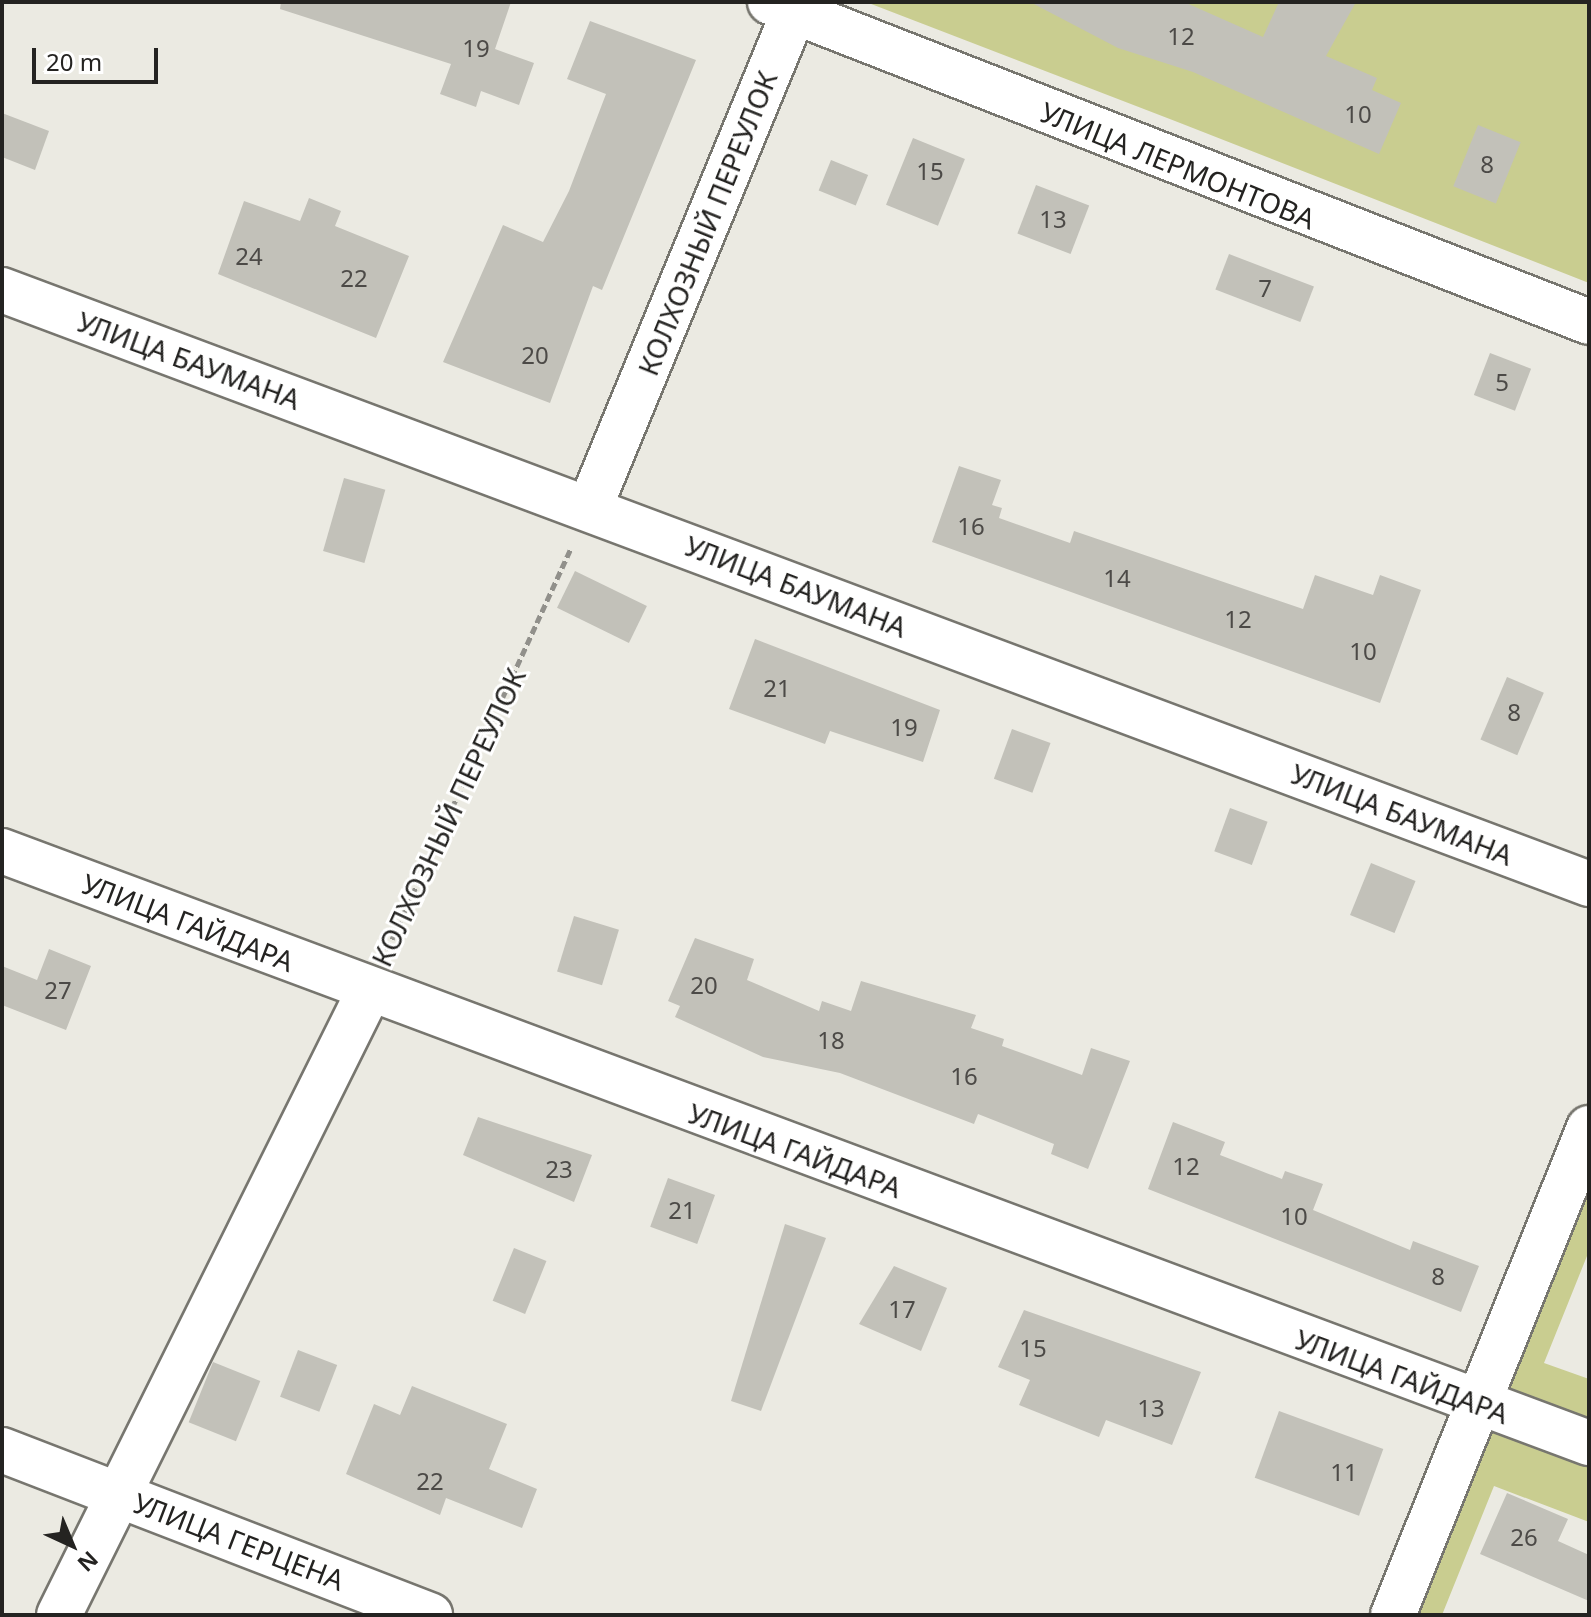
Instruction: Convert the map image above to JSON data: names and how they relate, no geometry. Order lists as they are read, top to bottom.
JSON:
{
  "streets": {
    "street": [
      "УЛИЦА ЛЕРМОНТОВА",
      "КОЛХОЗНЫЙ ПЕРЕУЛОК",
      "УЛИЦА БАУМАНА",
      "УЛИЦА ГАЙДАРА",
      "УЛИЦА ГЕРЦЕНА"
    ]
  },
  "crossings": [
    ["УЛИЦА ЛЕРМОНТОВА", "КОЛХОЗНЫЙ ПЕРЕУЛОК"],
    ["КОЛХОЗНЫЙ ПЕРЕУЛОК", "УЛИЦА БАУМАНА"],
    ["КОЛХОЗНЫЙ ПЕРЕУЛОК", "УЛИЦА ГАЙДАРА"],
    ["КОЛХОЗНЫЙ ПЕРЕУЛОК", "УЛИЦА ГЕРЦЕНА"]
  ],
  "house_numbers": [
    "12",
    "19",
    "10",
    "8",
    "15",
    "13",
    "24",
    "22",
    "7",
    "20",
    "5",
    "16",
    "14",
    "12",
    "10",
    "21",
    "8",
    "19",
    "20",
    "27",
    "18",
    "16",
    "12",
    "23",
    "21",
    "10",
    "8",
    "17",
    "15",
    "13",
    "11",
    "22",
    "26"
  ],
  "scale_bar": "20 m",
  "north": "bottom right"
}
